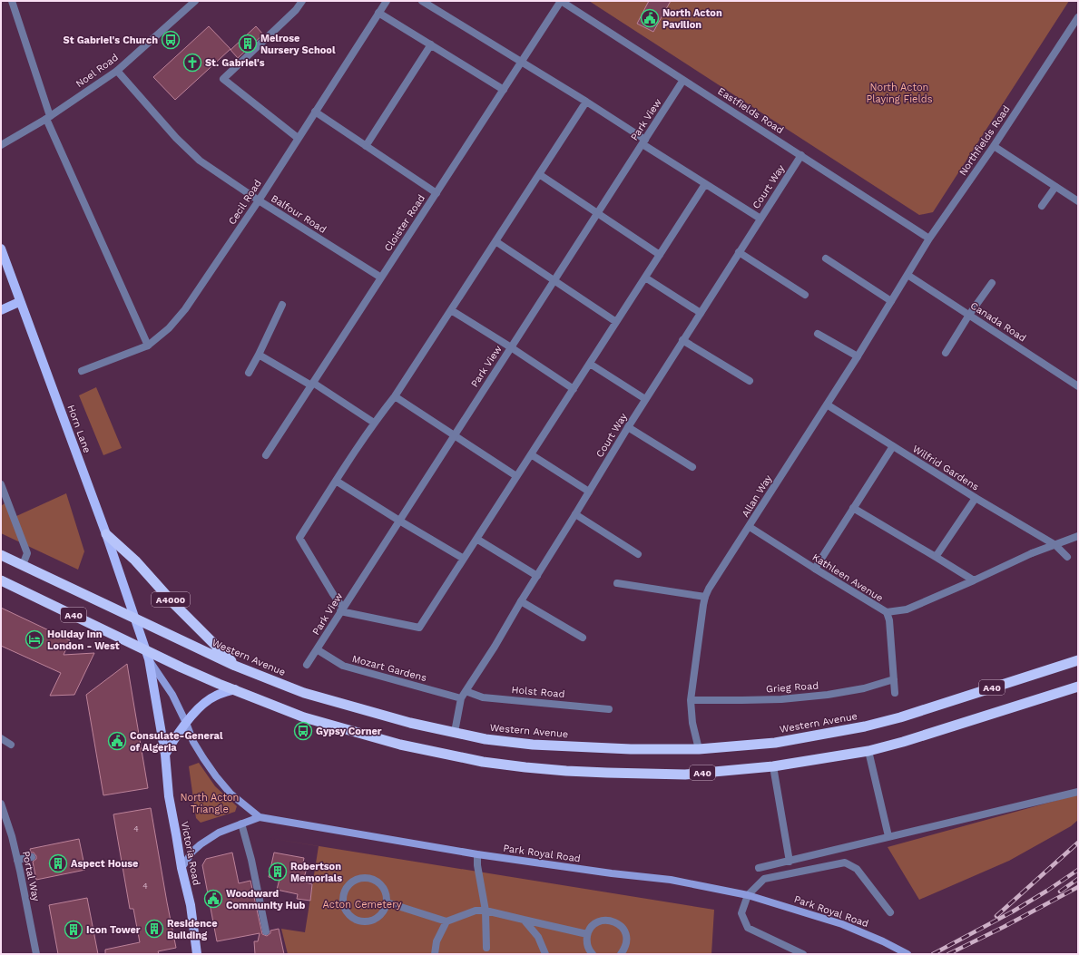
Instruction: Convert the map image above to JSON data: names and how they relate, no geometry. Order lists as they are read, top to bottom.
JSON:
{
  "streets": {
    "highway": ["A4000", "A40", "Western Avenue"],
    "main road": ["Horn Lane", "Victoria Road", "Park Royal Road"],
    "street": [
      "Noel Road",
      "Eastfields Road",
      "Park View",
      "Northfields Road",
      "Court Way",
      "Cecil Road",
      "Balfour Road",
      "Cloister Road",
      "Canada Road",
      "Wilfrid Gardens",
      "Allan Way",
      "Kathleen Avenue",
      "Mozart Gardens",
      "Grieg Road",
      "Holst Road",
      "Portal Way"
    ]
  },
  "crossings": [
    ["Noel Road", "Balfour Road"],
    ["Eastfields Road", "Park View"],
    ["Eastfields Road", "Northfields Road"],
    ["Eastfields Road", "Court Way"],
    ["Eastfields Road", "Cloister Road"],
    ["Park View", "Mozart Gardens"],
    ["Northfields Road", "Canada Road"],
    ["Northfields Road", "Allan Way"],
    ["Court Way", "Western Avenue"],
    ["Court Way", "Mozart Gardens"],
    ["Court Way", "Holst Road"],
    ["Cecil Road", "Balfour Road"],
    ["Balfour Road", "Cloister Road"],
    ["Canada Road", "Allan Way"],
    ["Horn Lane", "A4000"],
    ["Horn Lane", "Western Avenue"],
    ["Horn Lane", "Victoria Road"],
    ["Wilfrid Gardens", "Allan Way"],
    ["Allan Way", "Kathleen Avenue"],
    ["Allan Way", "Western Avenue"],
    ["Allan Way", "Grieg Road"],
    ["Kathleen Avenue", "Grieg Road"],
    ["A4000", "Western Avenue"],
    ["A40", "Victoria Road"],
    ["Western Avenue", "Victoria Road"],
    ["Victoria Road", "Park Royal Road"]
  ],
  "parks": ["North Acton Playing Fields", "North Acton Triangle", "Acton Cemetery"],
  "places": {
    "public building": ["North Acton Pavilion", "Consulate-General of Algeria", "Woodward Community Hub"],
    "bus stop": ["St Gabriel's Church", "Gypsy Corner"],
    "building": [
      "Melrose Nursery School",
      "Aspect House",
      "Robertson Memorials",
      "Residence Building",
      "Icon Tower"
    ],
    "church": ["St. Gabriel's"],
    "hotel": ["Holiday Inn London - West"]
  },
  "house_numbers": ["4", "4"]
}
